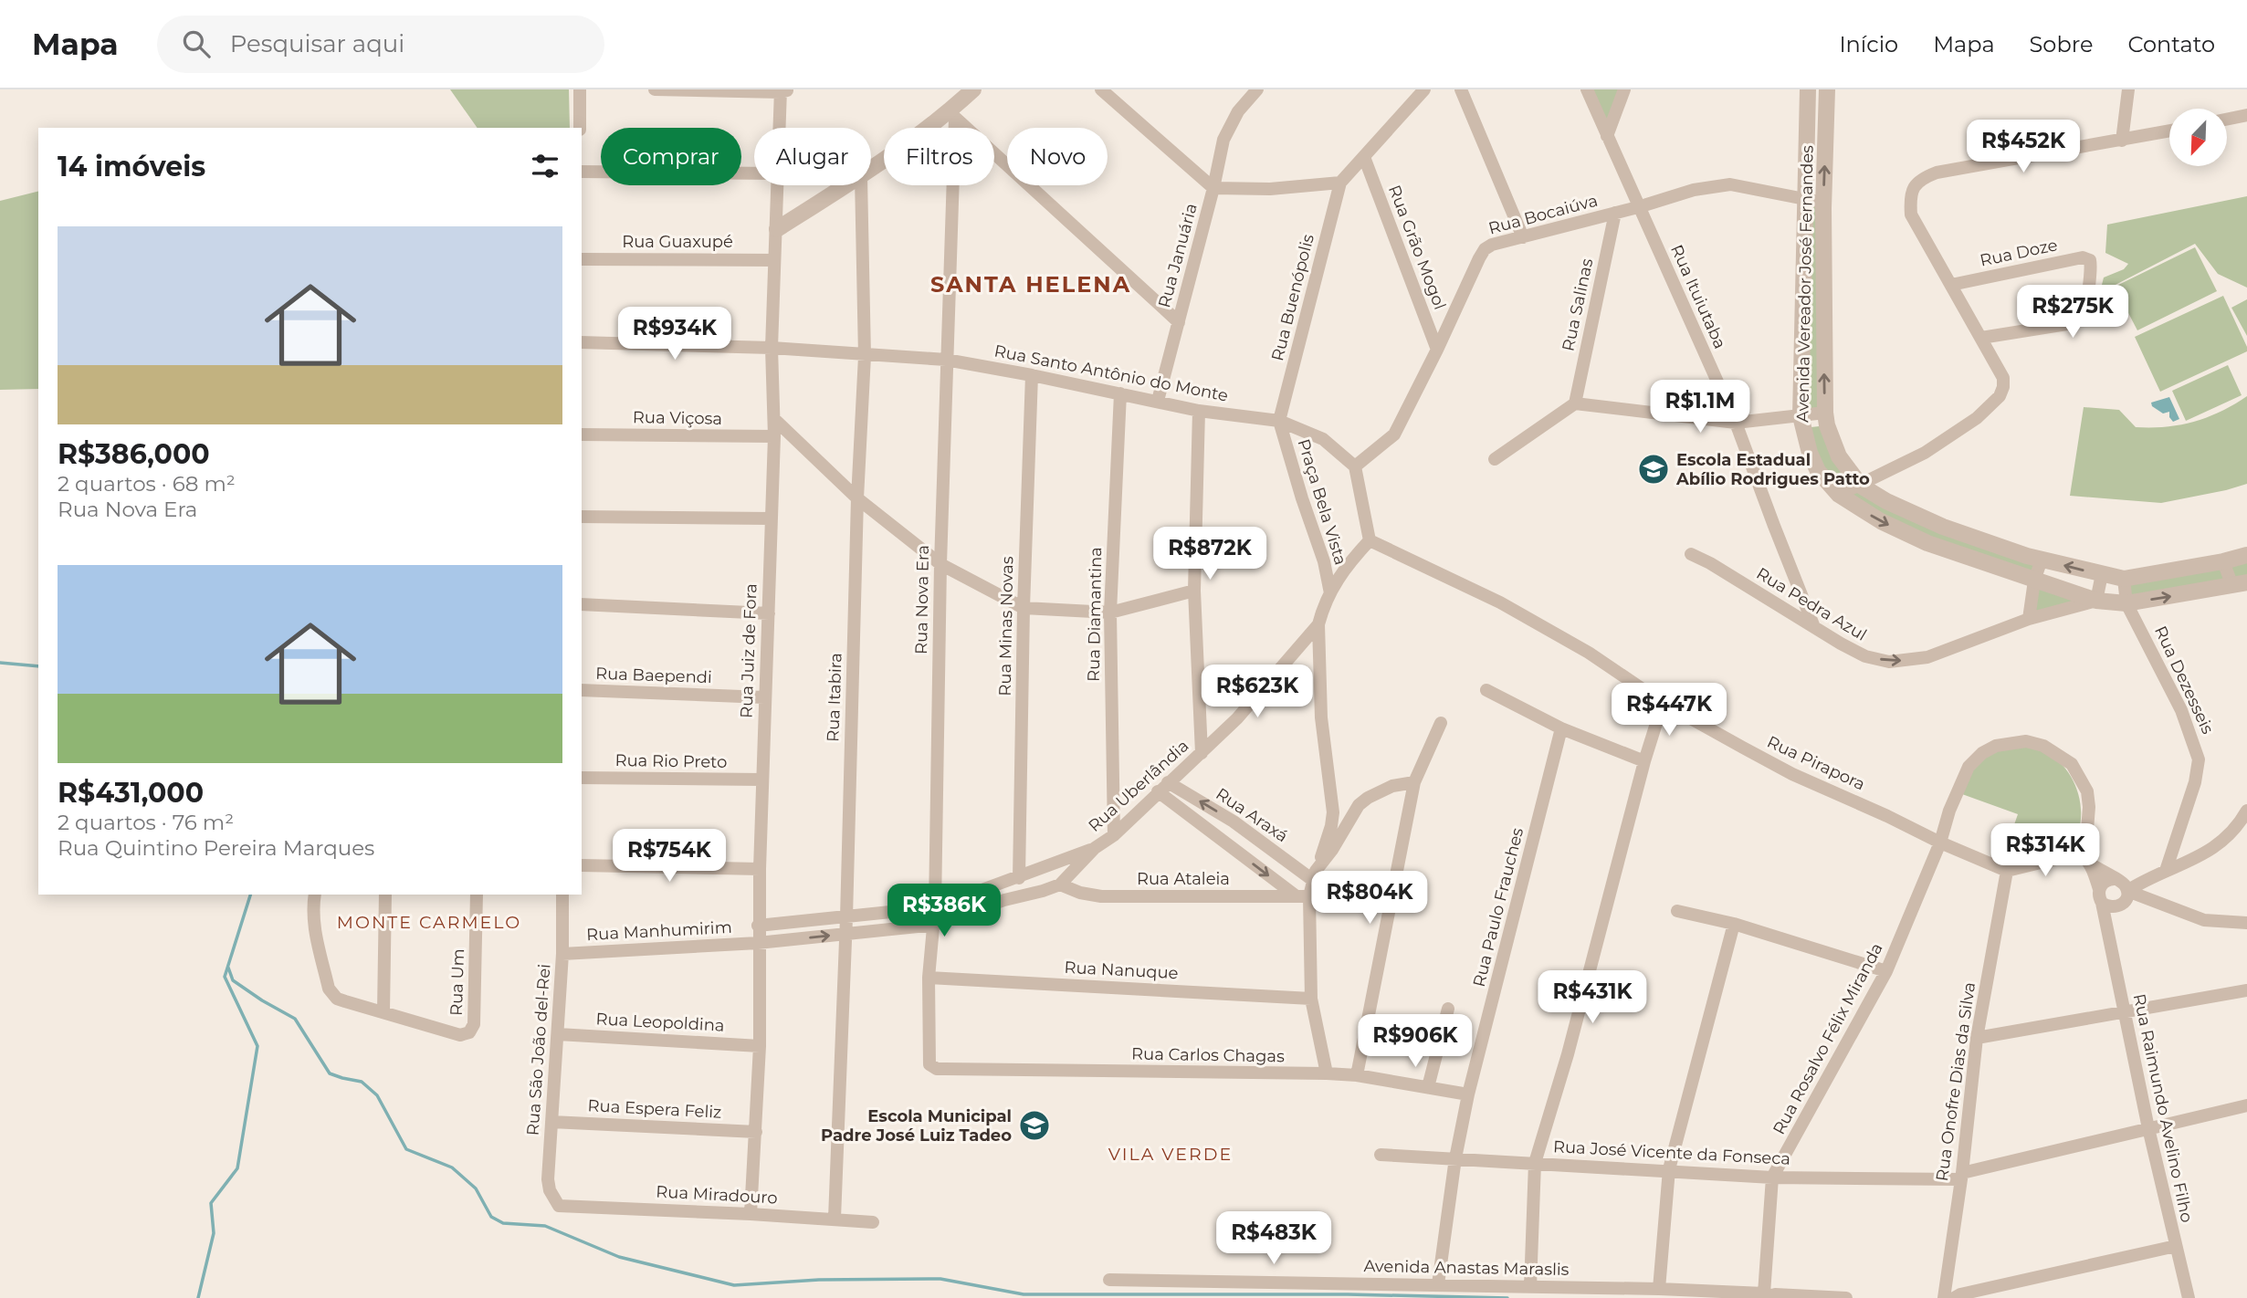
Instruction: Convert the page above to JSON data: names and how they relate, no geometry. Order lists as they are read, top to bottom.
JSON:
{
  "streets": {
    "street": [
      "Rua Bocaiúva",
      "Rua Guaxupé",
      "Rua Grão Mogol",
      "Rua Doze",
      "Rua Januária",
      "Avenida Vereador José Fernandes",
      "Rua Ituiutaba",
      "Rua Buenópolis",
      "Rua Salinas",
      "Rua Santo Antônio do Monte",
      "Rua Viçosa",
      "Praça Bela Vista",
      "Rua Nova Era",
      "Rua Pedra Azul",
      "Rua Diamantina",
      "Rua Minas Novas",
      "Rua Juiz de Fora",
      "Rua Baependi",
      "Rua Dezesseis",
      "Rua Itabira",
      "Rua Rio Preto",
      "Rua Pirapora",
      "Rua Uberlândia",
      "Rua Araxá",
      "Rua Ataleia",
      "Rua Paulo Frauches",
      "Rua Manhumirim",
      "Rua Nanuque",
      "Rua Um",
      "Rua Leopoldina",
      "Rua Rosalvo Félix Miranda",
      "Rua São João del-Rei",
      "Rua Carlos Chagas",
      "Rua Onofre Dias da Silva",
      "Rua Raimundo Avelino Filho",
      "Rua Espera Feliz",
      "Rua José Vicente da Fonseca",
      "Rua Miradouro",
      "Avenida Anastas Maraslis"
    ]
  },
  "crossings": [
    ["Rua Bocaiúva", "Rua Grão Mogol"],
    ["Rua Bocaiúva", "Avenida Vereador José Fernandes"],
    ["Rua Bocaiúva", "Rua Ituiutaba"],
    ["Rua Bocaiúva", "Rua Salinas"],
    ["Rua Bocaiúva", "Rua Santo Antônio do Monte"],
    ["Rua Guaxupé", "Rua Juiz de Fora"],
    ["Rua Januária", "Rua Santo Antônio do Monte"],
    ["Avenida Vereador José Fernandes", "Rua Pedra Azul"],
    ["Avenida Vereador José Fernandes", "Rua Dezesseis"],
    ["Rua Ituiutaba", "Rua Pedra Azul"],
    ["Rua Buenópolis", "Rua Santo Antônio do Monte"],
    ["Rua Buenópolis", "Praça Bela Vista"],
    ["Rua Santo Antônio do Monte", "Praça Bela Vista"],
    ["Rua Santo Antônio do Monte", "Rua Nova Era"],
    ["Rua Santo Antônio do Monte", "Rua Diamantina"],
    ["Rua Santo Antônio do Monte", "Rua Minas Novas"],
    ["Rua Santo Antônio do Monte", "Rua Juiz de Fora"],
    ["Rua Santo Antônio do Monte", "Rua Itabira"],
    ["Rua Viçosa", "Rua Juiz de Fora"],
    ["Praça Bela Vista", "Rua Uberlândia"],
    ["Rua Nova Era", "Rua Uberlândia"],
    ["Rua Nova Era", "Rua Nanuque"],
    ["Rua Nova Era", "Rua Carlos Chagas"],
    ["Rua Diamantina", "Rua Uberlândia"],
    ["Rua Minas Novas", "Rua Uberlândia"],
    ["Rua Juiz de Fora", "Rua Baependi"],
    ["Rua Juiz de Fora", "Rua Rio Preto"],
    ["Rua Juiz de Fora", "Rua Uberlândia"],
    ["Rua Juiz de Fora", "Rua Manhumirim"],
    ["Rua Juiz de Fora", "Rua Leopoldina"],
    ["Rua Juiz de Fora", "Rua Espera Feliz"],
    ["Rua Juiz de Fora", "Rua Miradouro"],
    ["Rua Itabira", "Rua Uberlândia"],
    ["Rua Itabira", "Rua Miradouro"],
    ["Rua Pirapora", "Rua Uberlândia"],
    ["Rua Pirapora", "Rua Rosalvo Félix Miranda"],
    ["Rua Pirapora", "Rua Onofre Dias da Silva"],
    ["Rua Uberlândia", "Rua Araxá"],
    ["Rua Uberlândia", "Rua Ataleia"],
    ["Rua Uberlândia", "Rua Manhumirim"],
    ["Rua Paulo Frauches", "Rua Carlos Chagas"],
    ["Rua Paulo Frauches", "Rua José Vicente da Fonseca"],
    ["Rua Paulo Frauches", "Avenida Anastas Maraslis"],
    ["Rua Manhumirim", "Rua São João del-Rei"],
    ["Rua Leopoldina", "Rua São João del-Rei"],
    ["Rua Rosalvo Félix Miranda", "Rua Onofre Dias da Silva"],
    ["Rua Rosalvo Félix Miranda", "Rua José Vicente da Fonseca"],
    ["Rua Rosalvo Félix Miranda", "Avenida Anastas Maraslis"],
    ["Rua São João del-Rei", "Rua Espera Feliz"],
    ["Rua São João del-Rei", "Rua Miradouro"],
    ["Rua Onofre Dias da Silva", "Rua José Vicente da Fonseca"],
    ["Rua Raimundo Avelino Filho", "Rua José Vicente da Fonseca"]
  ],
  "one_way": ["Rua Pedra Azul"],
  "districts": ["SANTA HELENA", "MONTE CARMELO", "VILA VERDE"],
  "places": {
    "school or university": ["Escola Estadual Abílio Rodrigues Patto", "Escola Municipal Padre José Luiz Tadeo"]
  },
  "north": "bottom left",
  "page": {
    "header": "Mapa",
    "search": "Pesquisar aqui",
    "nav": [
      "Início",
      "Mapa",
      "Sobre",
      "Contato"
    ],
    "price": [
      "R$452K",
      "R$275K",
      "R$934K",
      "R$1.1M",
      "R$872K",
      "R$623K",
      "R$447K",
      "R$314K",
      "R$754K",
      "R$804K",
      "R$386K",
      "R$431K",
      "R$906K",
      "R$483K"
    ],
    "chip": [
      "Comprar",
      "Alugar",
      "Filtros",
      "Novo"
    ],
    "heading": "14 imóveis",
    "list": [
      {
        "name": "R$386,000",
        "note": "2 quartos · 68 m² · Rua Nova Era"
      },
      {
        "name": "R$431,000",
        "note": "2 quartos · 76 m² · Rua Quintino Pereira Marques"
      }
    ]
  }
}
